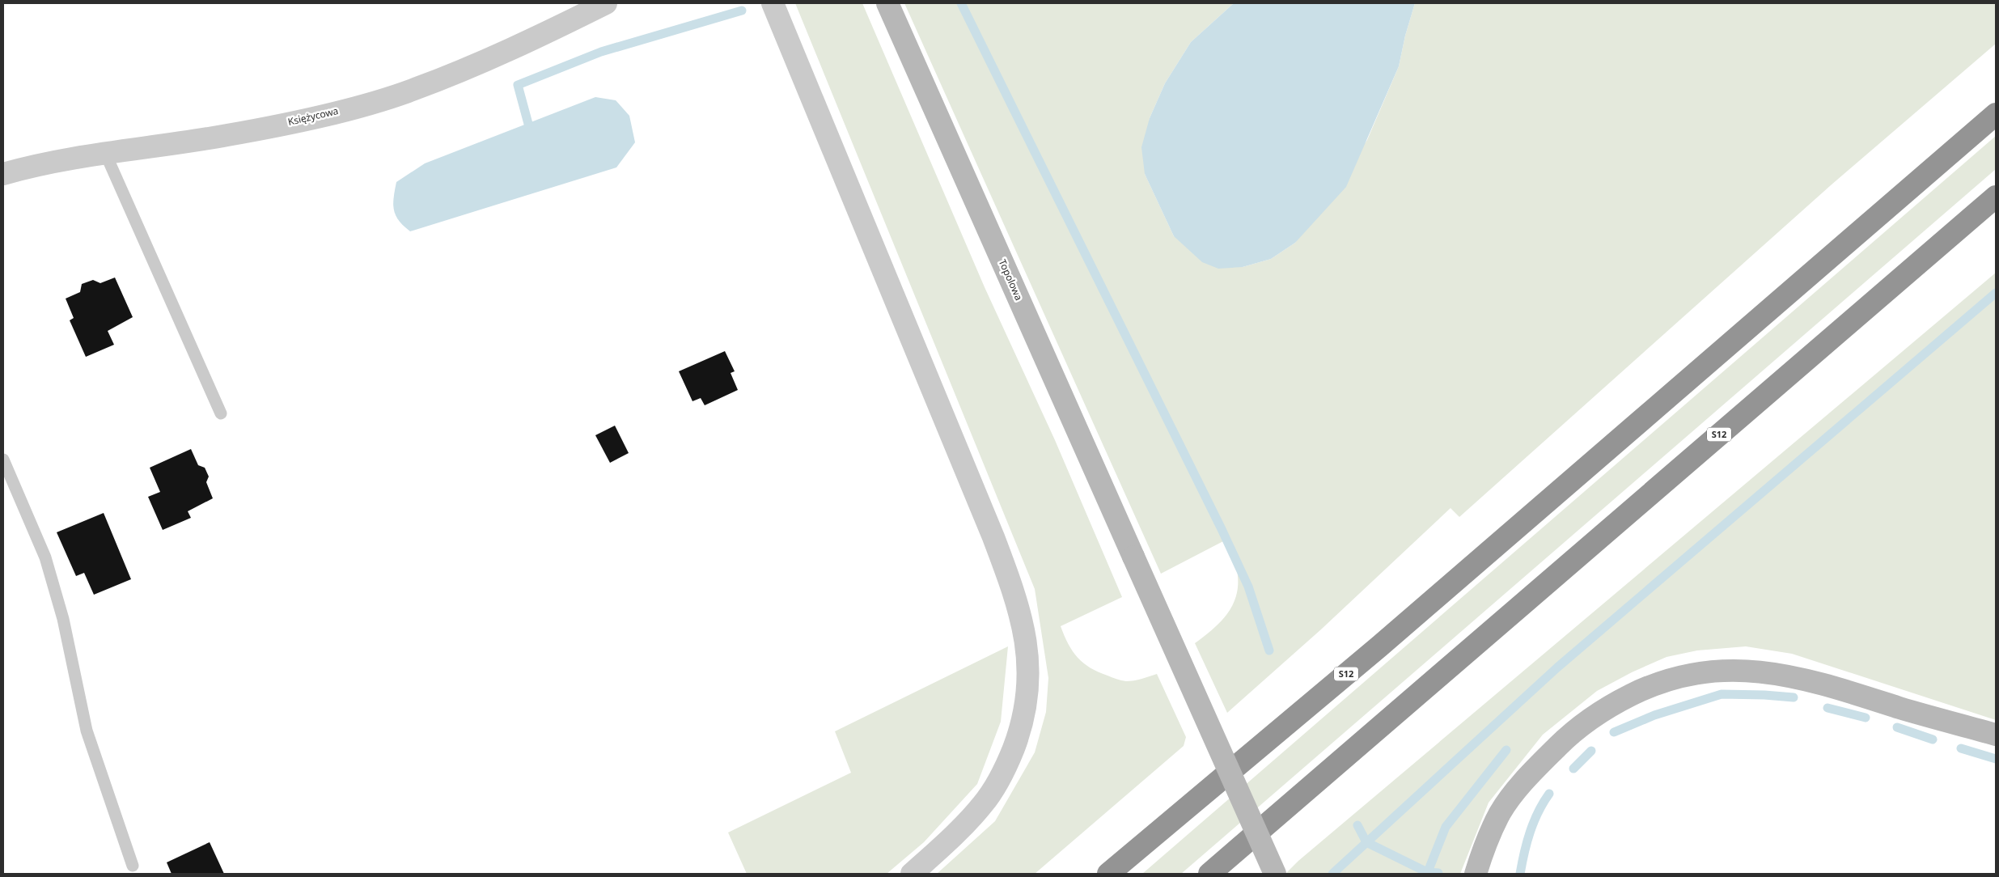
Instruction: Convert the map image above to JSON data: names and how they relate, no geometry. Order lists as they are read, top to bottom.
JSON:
{
  "streets": {
    "highway": ["S12"],
    "street": ["Księżycowa", "Topolowa"]
  }
}
